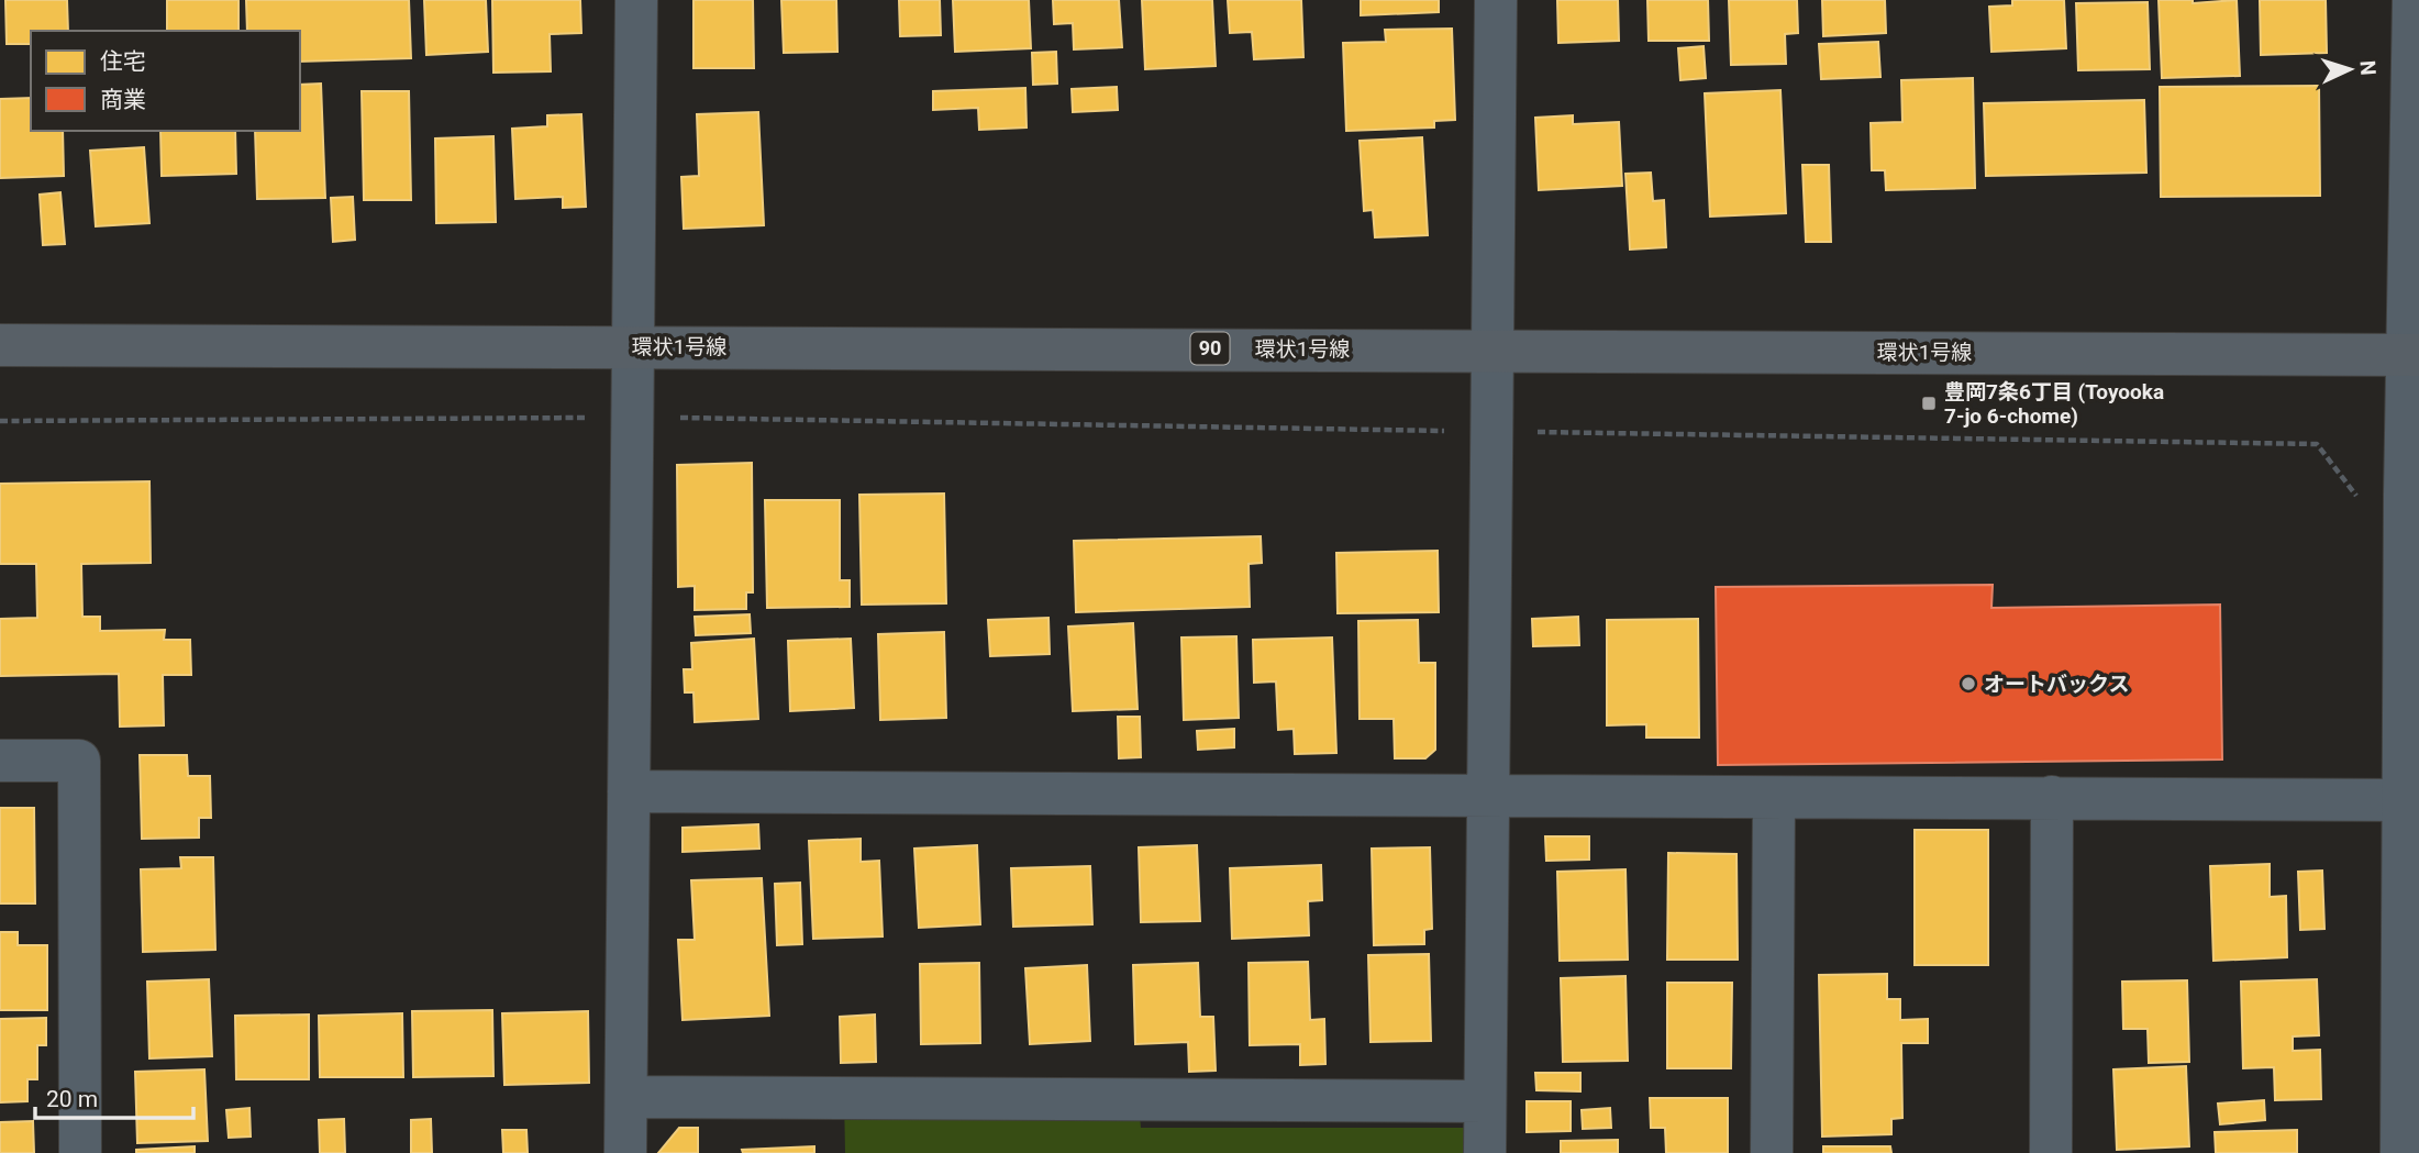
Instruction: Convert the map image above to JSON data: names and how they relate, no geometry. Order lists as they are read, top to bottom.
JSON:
{
  "streets": {
    "main road": ["環状1号線", "90"]
  },
  "places": {
    "transit": ["豊岡7条6丁目 (Toyooka 7-jo 6-chome)"],
    "other": ["オートバックス"]
  },
  "legend": ["住宅", "商業"],
  "scale_bar": "20 m",
  "north": "right"
}
